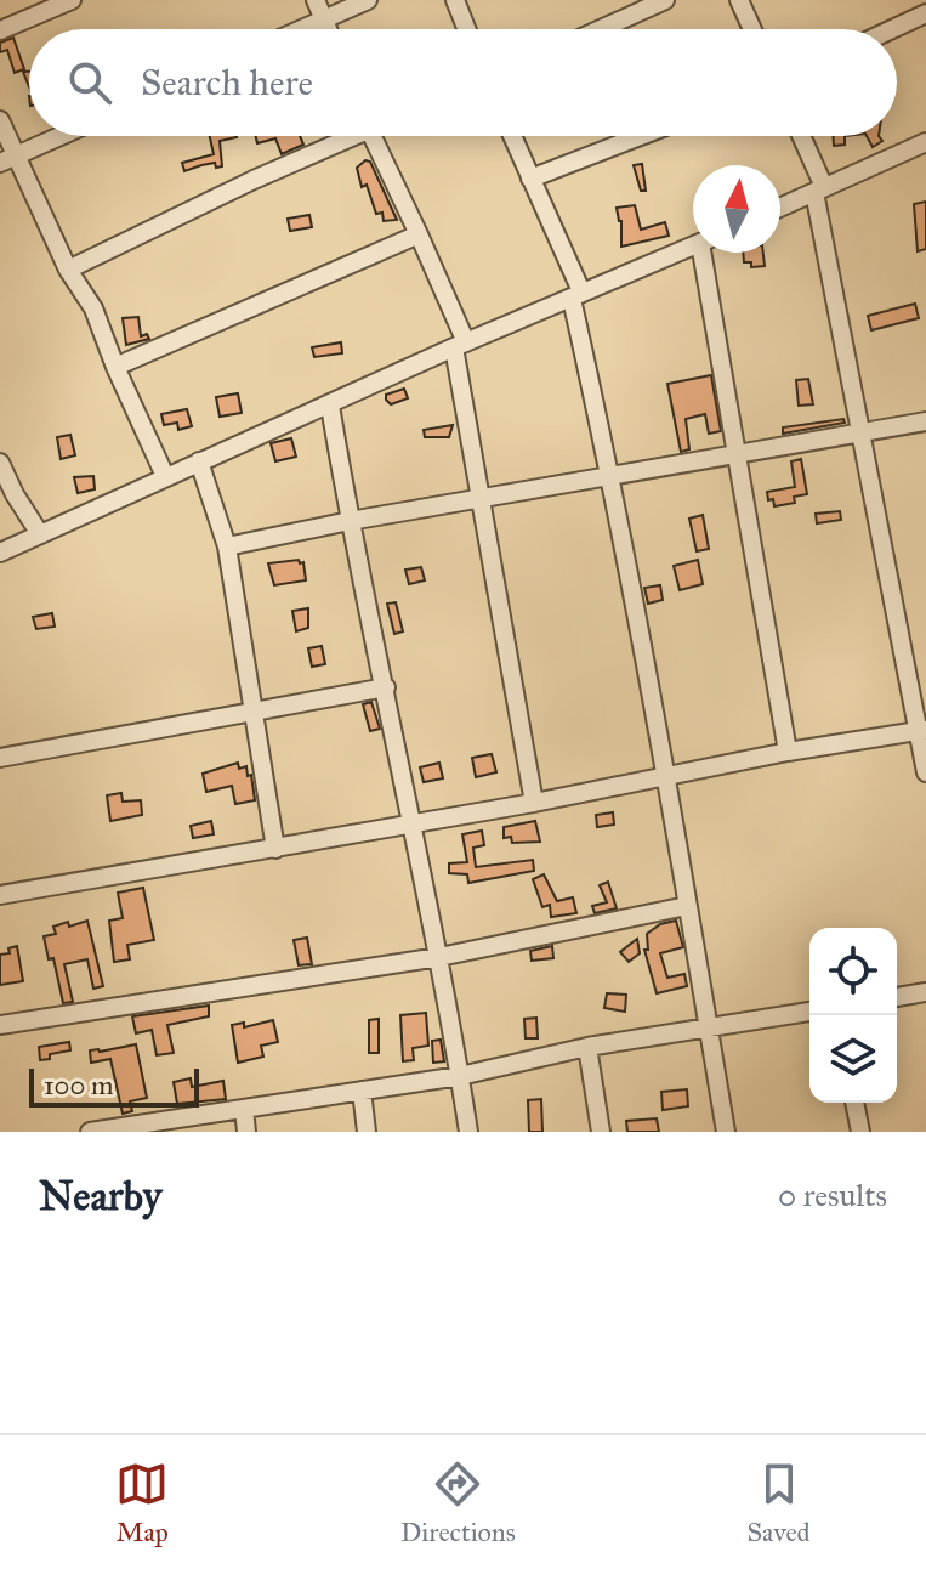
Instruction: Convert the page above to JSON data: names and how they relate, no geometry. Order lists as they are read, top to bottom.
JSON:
{
  "scale_bar": "100 m",
  "north": "top",
  "page": {
    "search": "Search here",
    "scale": "100 m",
    "heading": ["Nearby", "0 results"],
    "nav": ["Map", "Directions", "Saved"]
  }
}
